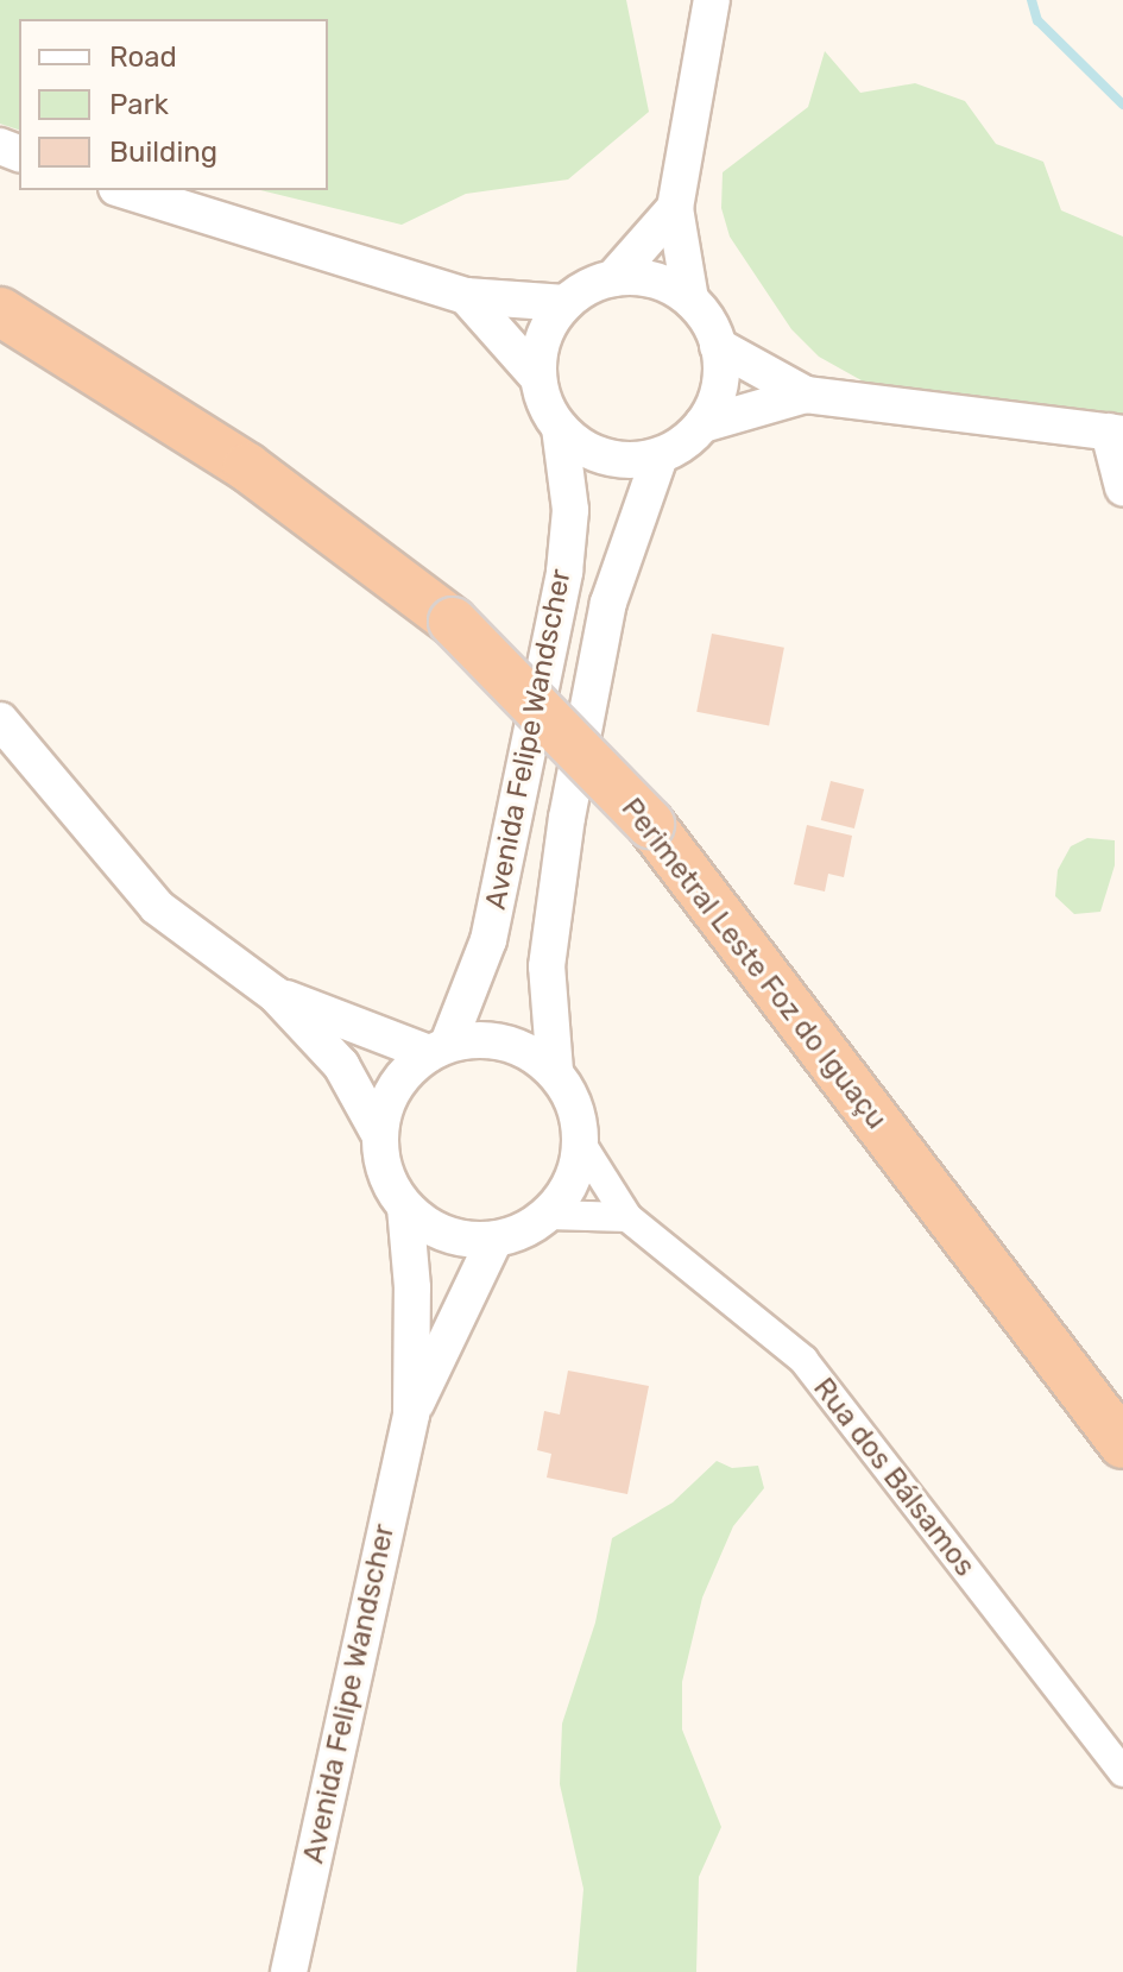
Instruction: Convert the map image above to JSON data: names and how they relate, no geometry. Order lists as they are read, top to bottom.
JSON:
{
  "streets": {
    "highway": ["Perimetral Leste Foz do Iguaçu"],
    "street": ["Avenida Felipe Wandscher", "Rua dos Bálsamos"]
  },
  "crossings": [
    ["Avenida Felipe Wandscher", "Rua dos Bálsamos"]
  ],
  "legend": ["Road", "Park", "Building"]
}
